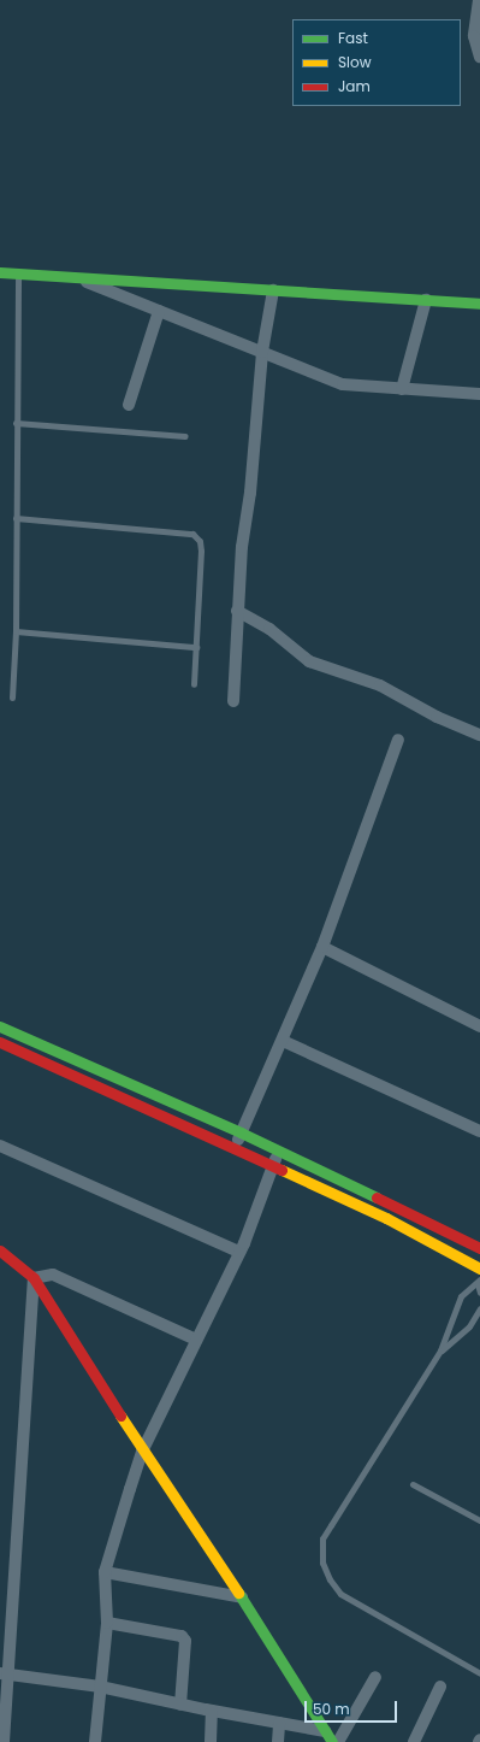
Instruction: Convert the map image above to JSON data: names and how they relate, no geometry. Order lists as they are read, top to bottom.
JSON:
{
  "legend": ["Fast", "Slow", "Jam"],
  "scale_bar": "50 m"
}
